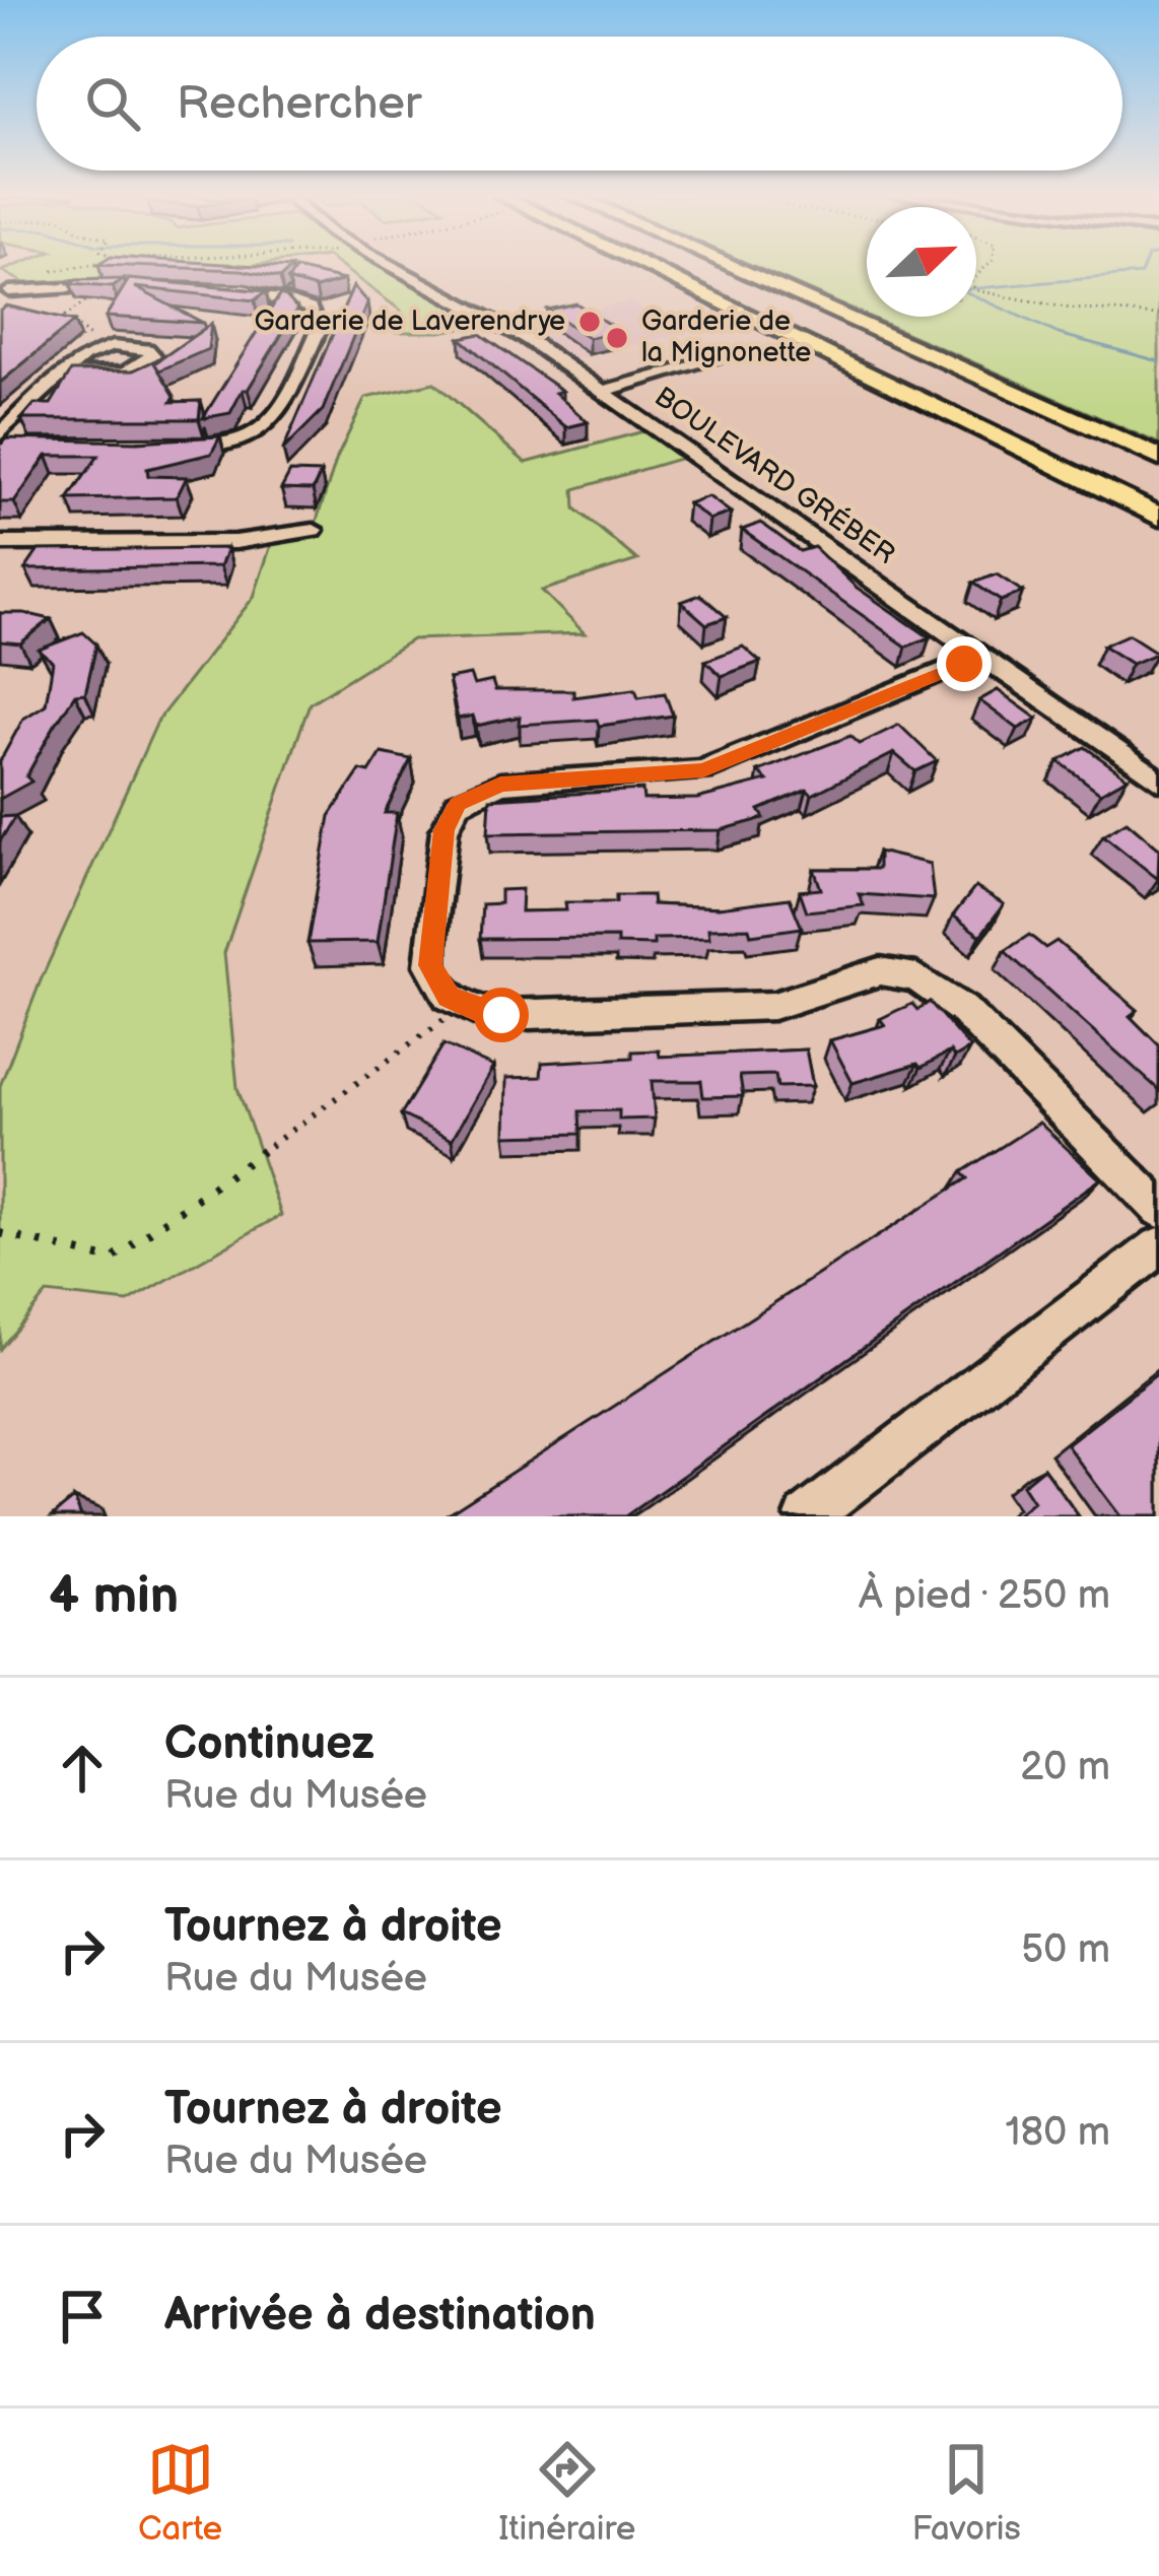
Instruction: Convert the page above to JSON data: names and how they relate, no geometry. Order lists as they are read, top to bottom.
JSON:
{
  "streets": {
    "street": ["BOULEVARD GRÉBER"]
  },
  "places": ["Garderie de Laverendrye", "Garderie de la Mignonette"],
  "north": "top right",
  "page": {
    "search": "Rechercher",
    "heading": ["4 min", "À pied · 250 m"],
    "list": [
      ["Continuez", "Rue du Musée", "20 m"],
      ["Tournez à droite", "Rue du Musée", "50 m"],
      ["Tournez à droite", "Rue du Musée", "180 m"],
      "Arrivée à destination"
    ],
    "nav": ["Carte", "Itinéraire", "Favoris"]
  }
}
